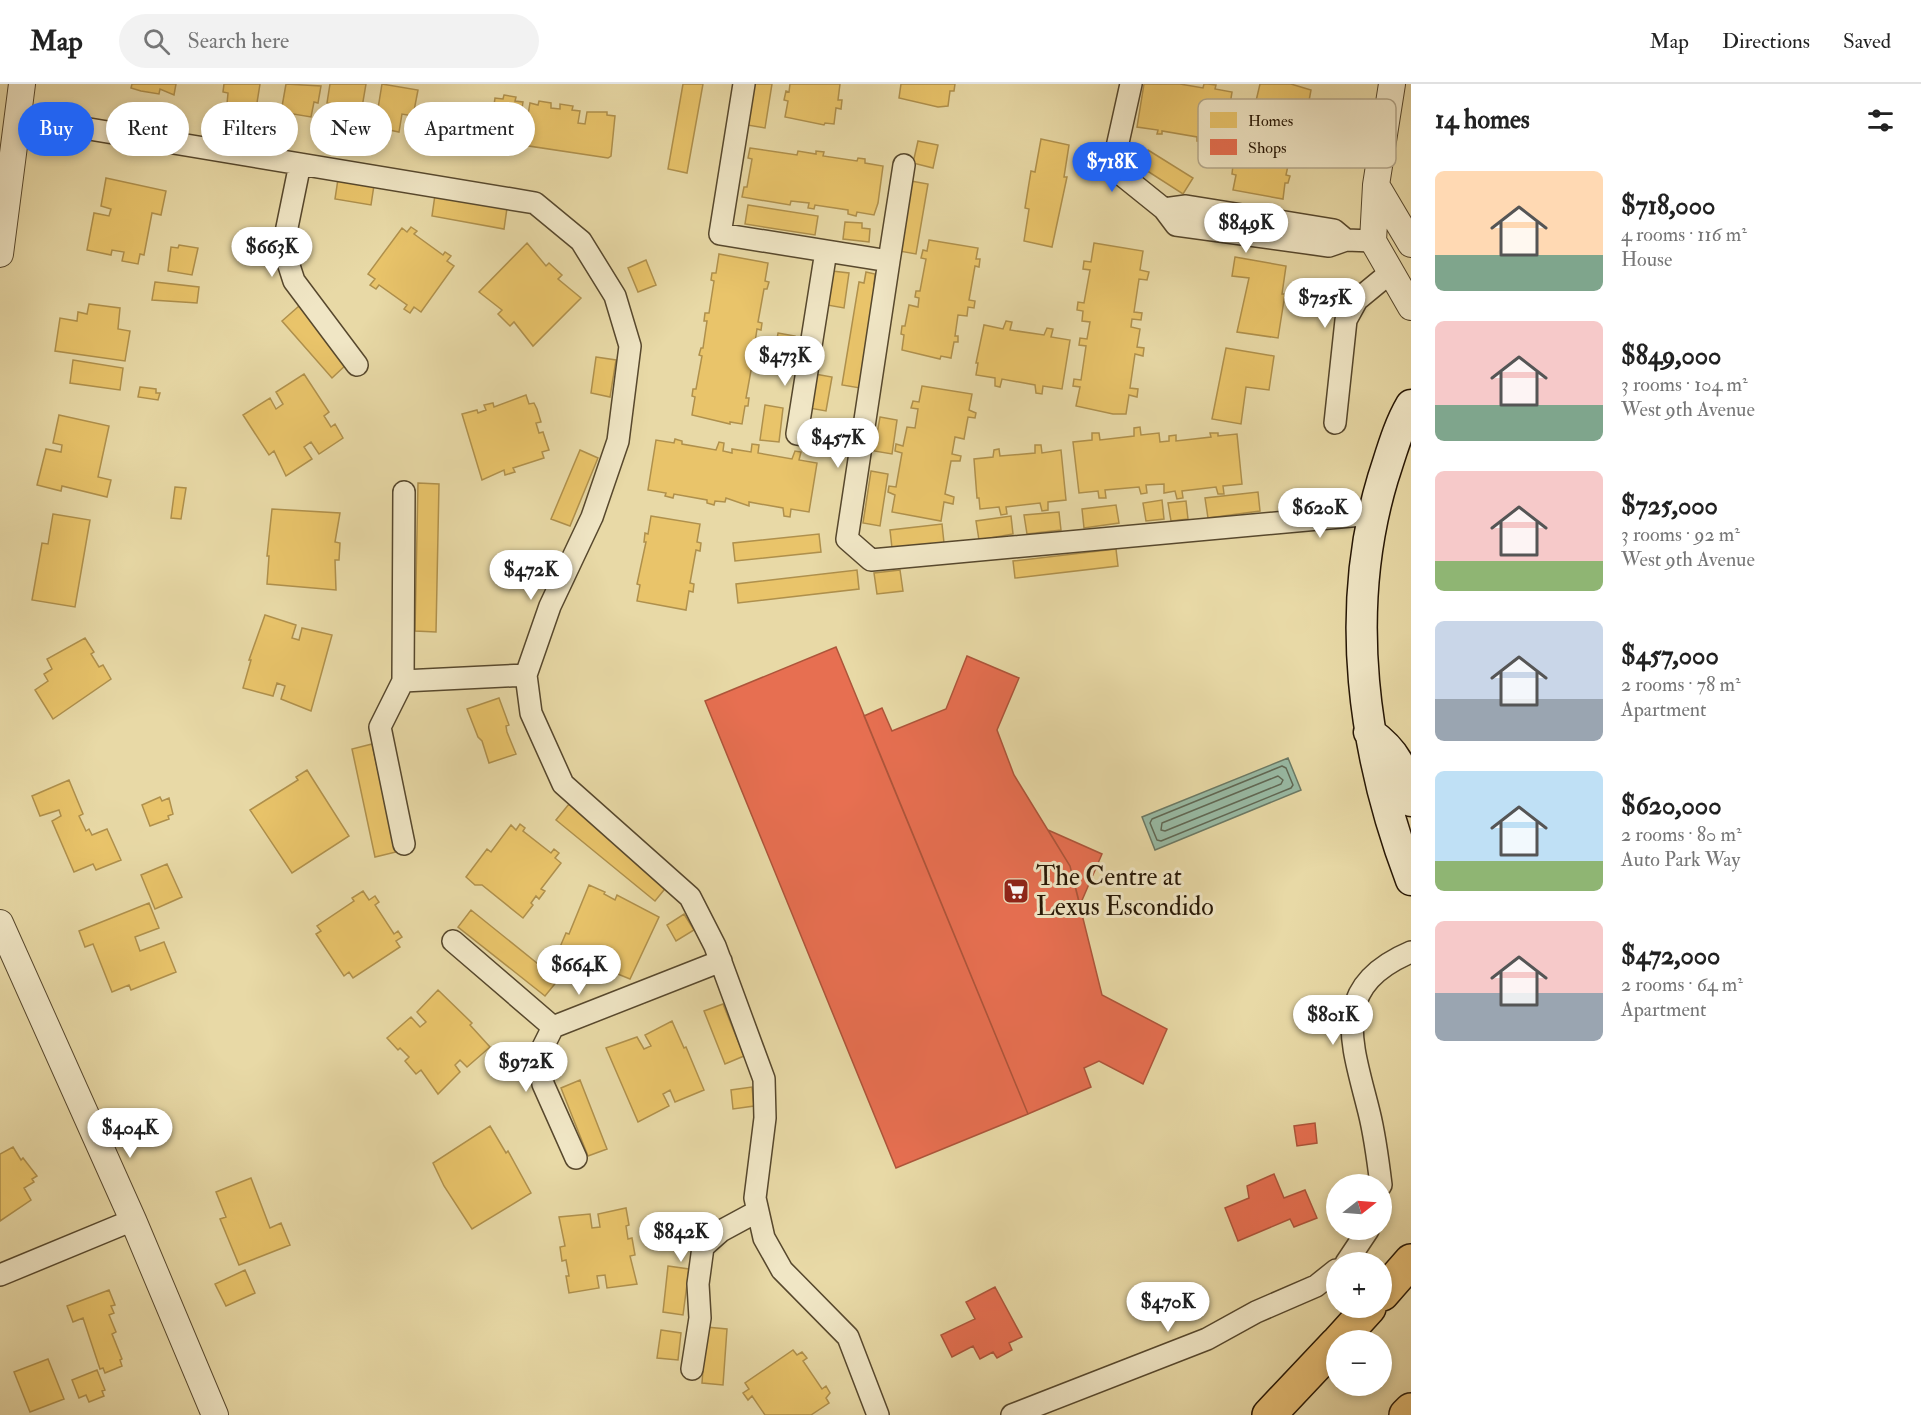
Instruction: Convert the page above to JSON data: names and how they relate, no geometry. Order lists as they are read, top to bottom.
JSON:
{
  "places": {
    "supermarket": ["The Centre at Lexus Escondido"]
  },
  "legend": ["Homes", "Shops"],
  "north": "right",
  "page": {
    "header": "Map",
    "search": "Search here",
    "nav": ["Map", "Directions", "Saved"],
    "heading": "14 homes",
    "chip": [
      "Buy",
      "Rent",
      "Filters",
      "New",
      "Apartment"
    ],
    "price": [
      "$718K",
      "$849K",
      "$663K",
      "$725K",
      "$473K",
      "$457K",
      "$620K",
      "$472K",
      "$664K",
      "$801K",
      "$972K",
      "$404K",
      "$842K",
      "$470K"
    ],
    "list": [
      {
        "name": "$718,000",
        "note": "4 rooms · 116 m² · House"
      },
      {
        "name": "$849,000",
        "note": "3 rooms · 104 m² · West 9th Avenue"
      },
      {
        "name": "$725,000",
        "note": "3 rooms · 92 m² · West 9th Avenue"
      },
      {
        "name": "$457,000",
        "note": "2 rooms · 78 m² · Apartment"
      },
      {
        "name": "$620,000",
        "note": "2 rooms · 80 m² · Auto Park Way"
      },
      {
        "name": "$472,000",
        "note": "2 rooms · 64 m² · Apartment"
      }
    ],
    "map_buttons": ["+", "−"]
  }
}
